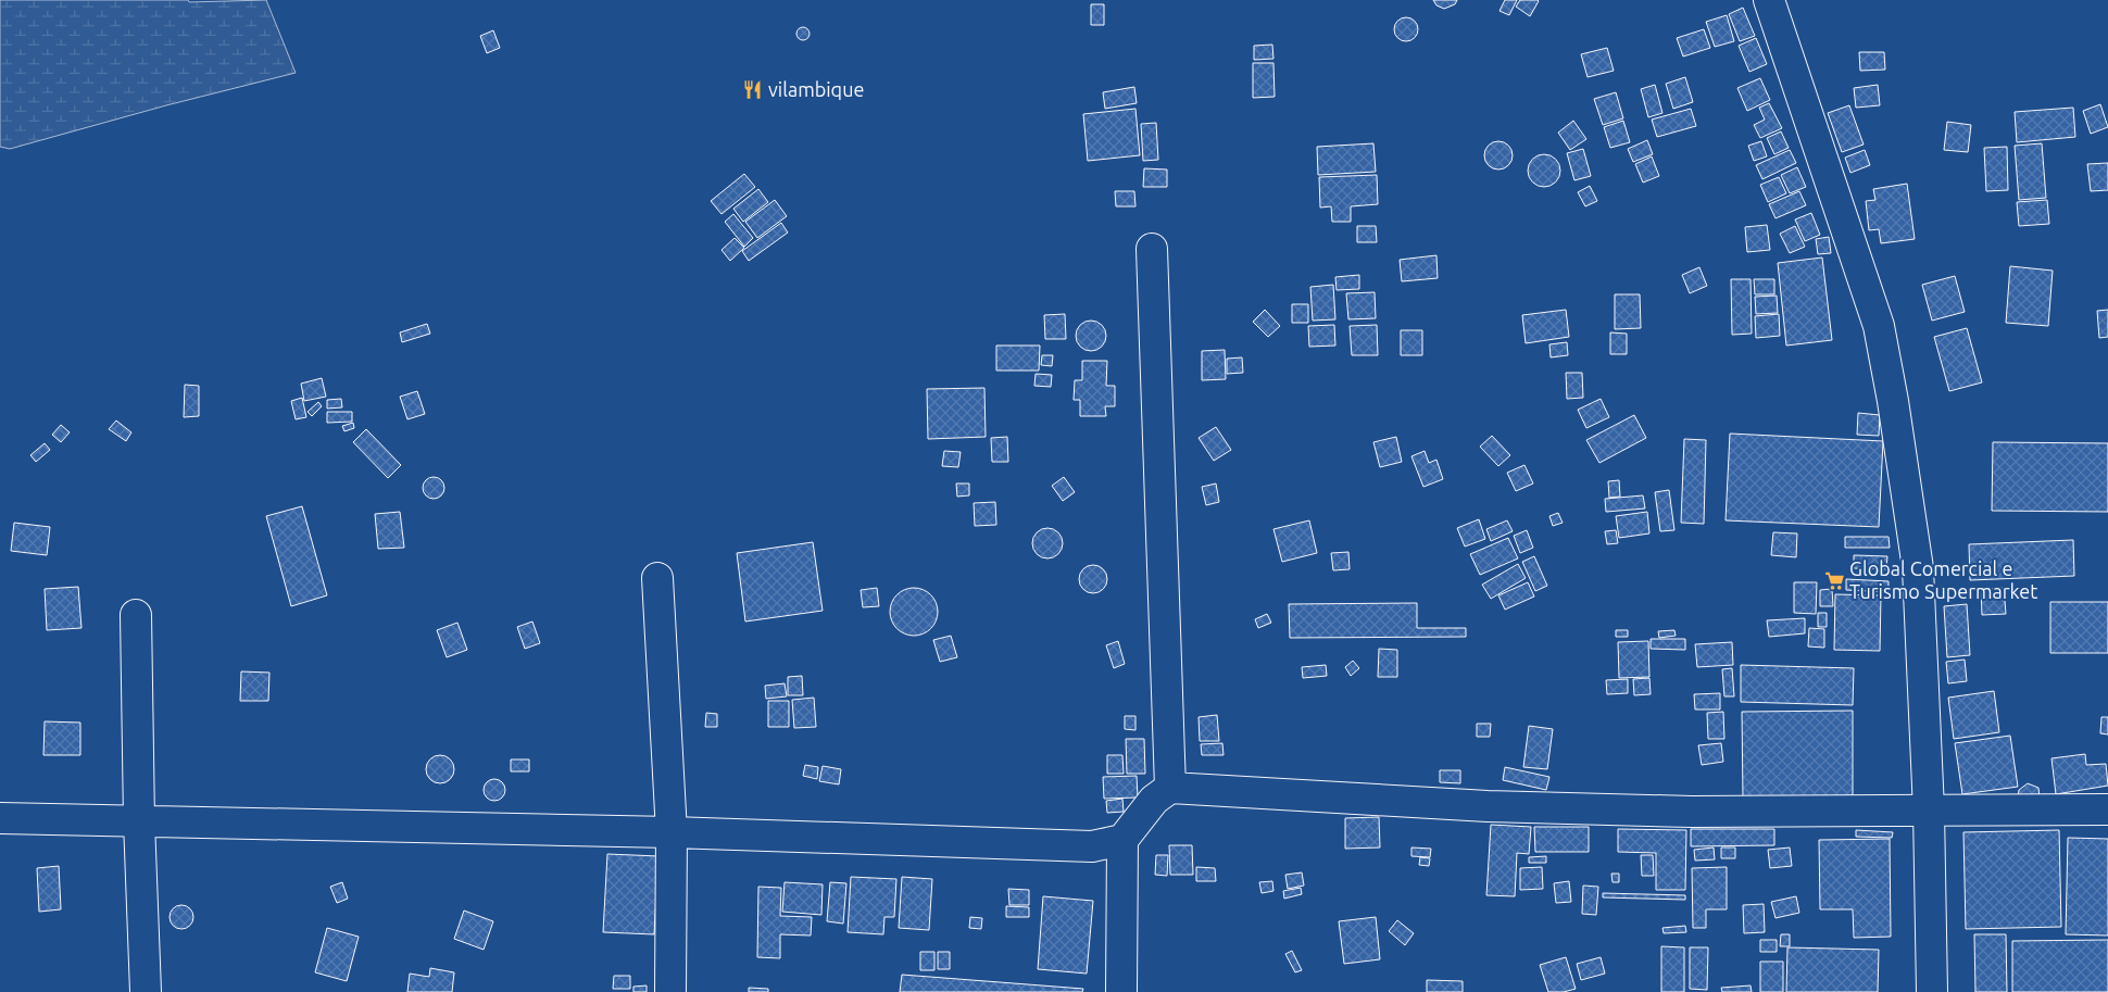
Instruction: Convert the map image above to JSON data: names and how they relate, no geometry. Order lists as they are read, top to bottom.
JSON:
{
  "places": {
    "restaurant": ["vilambique"],
    "supermarket": ["Global Comercial e Turismo Supermarket"]
  }
}
